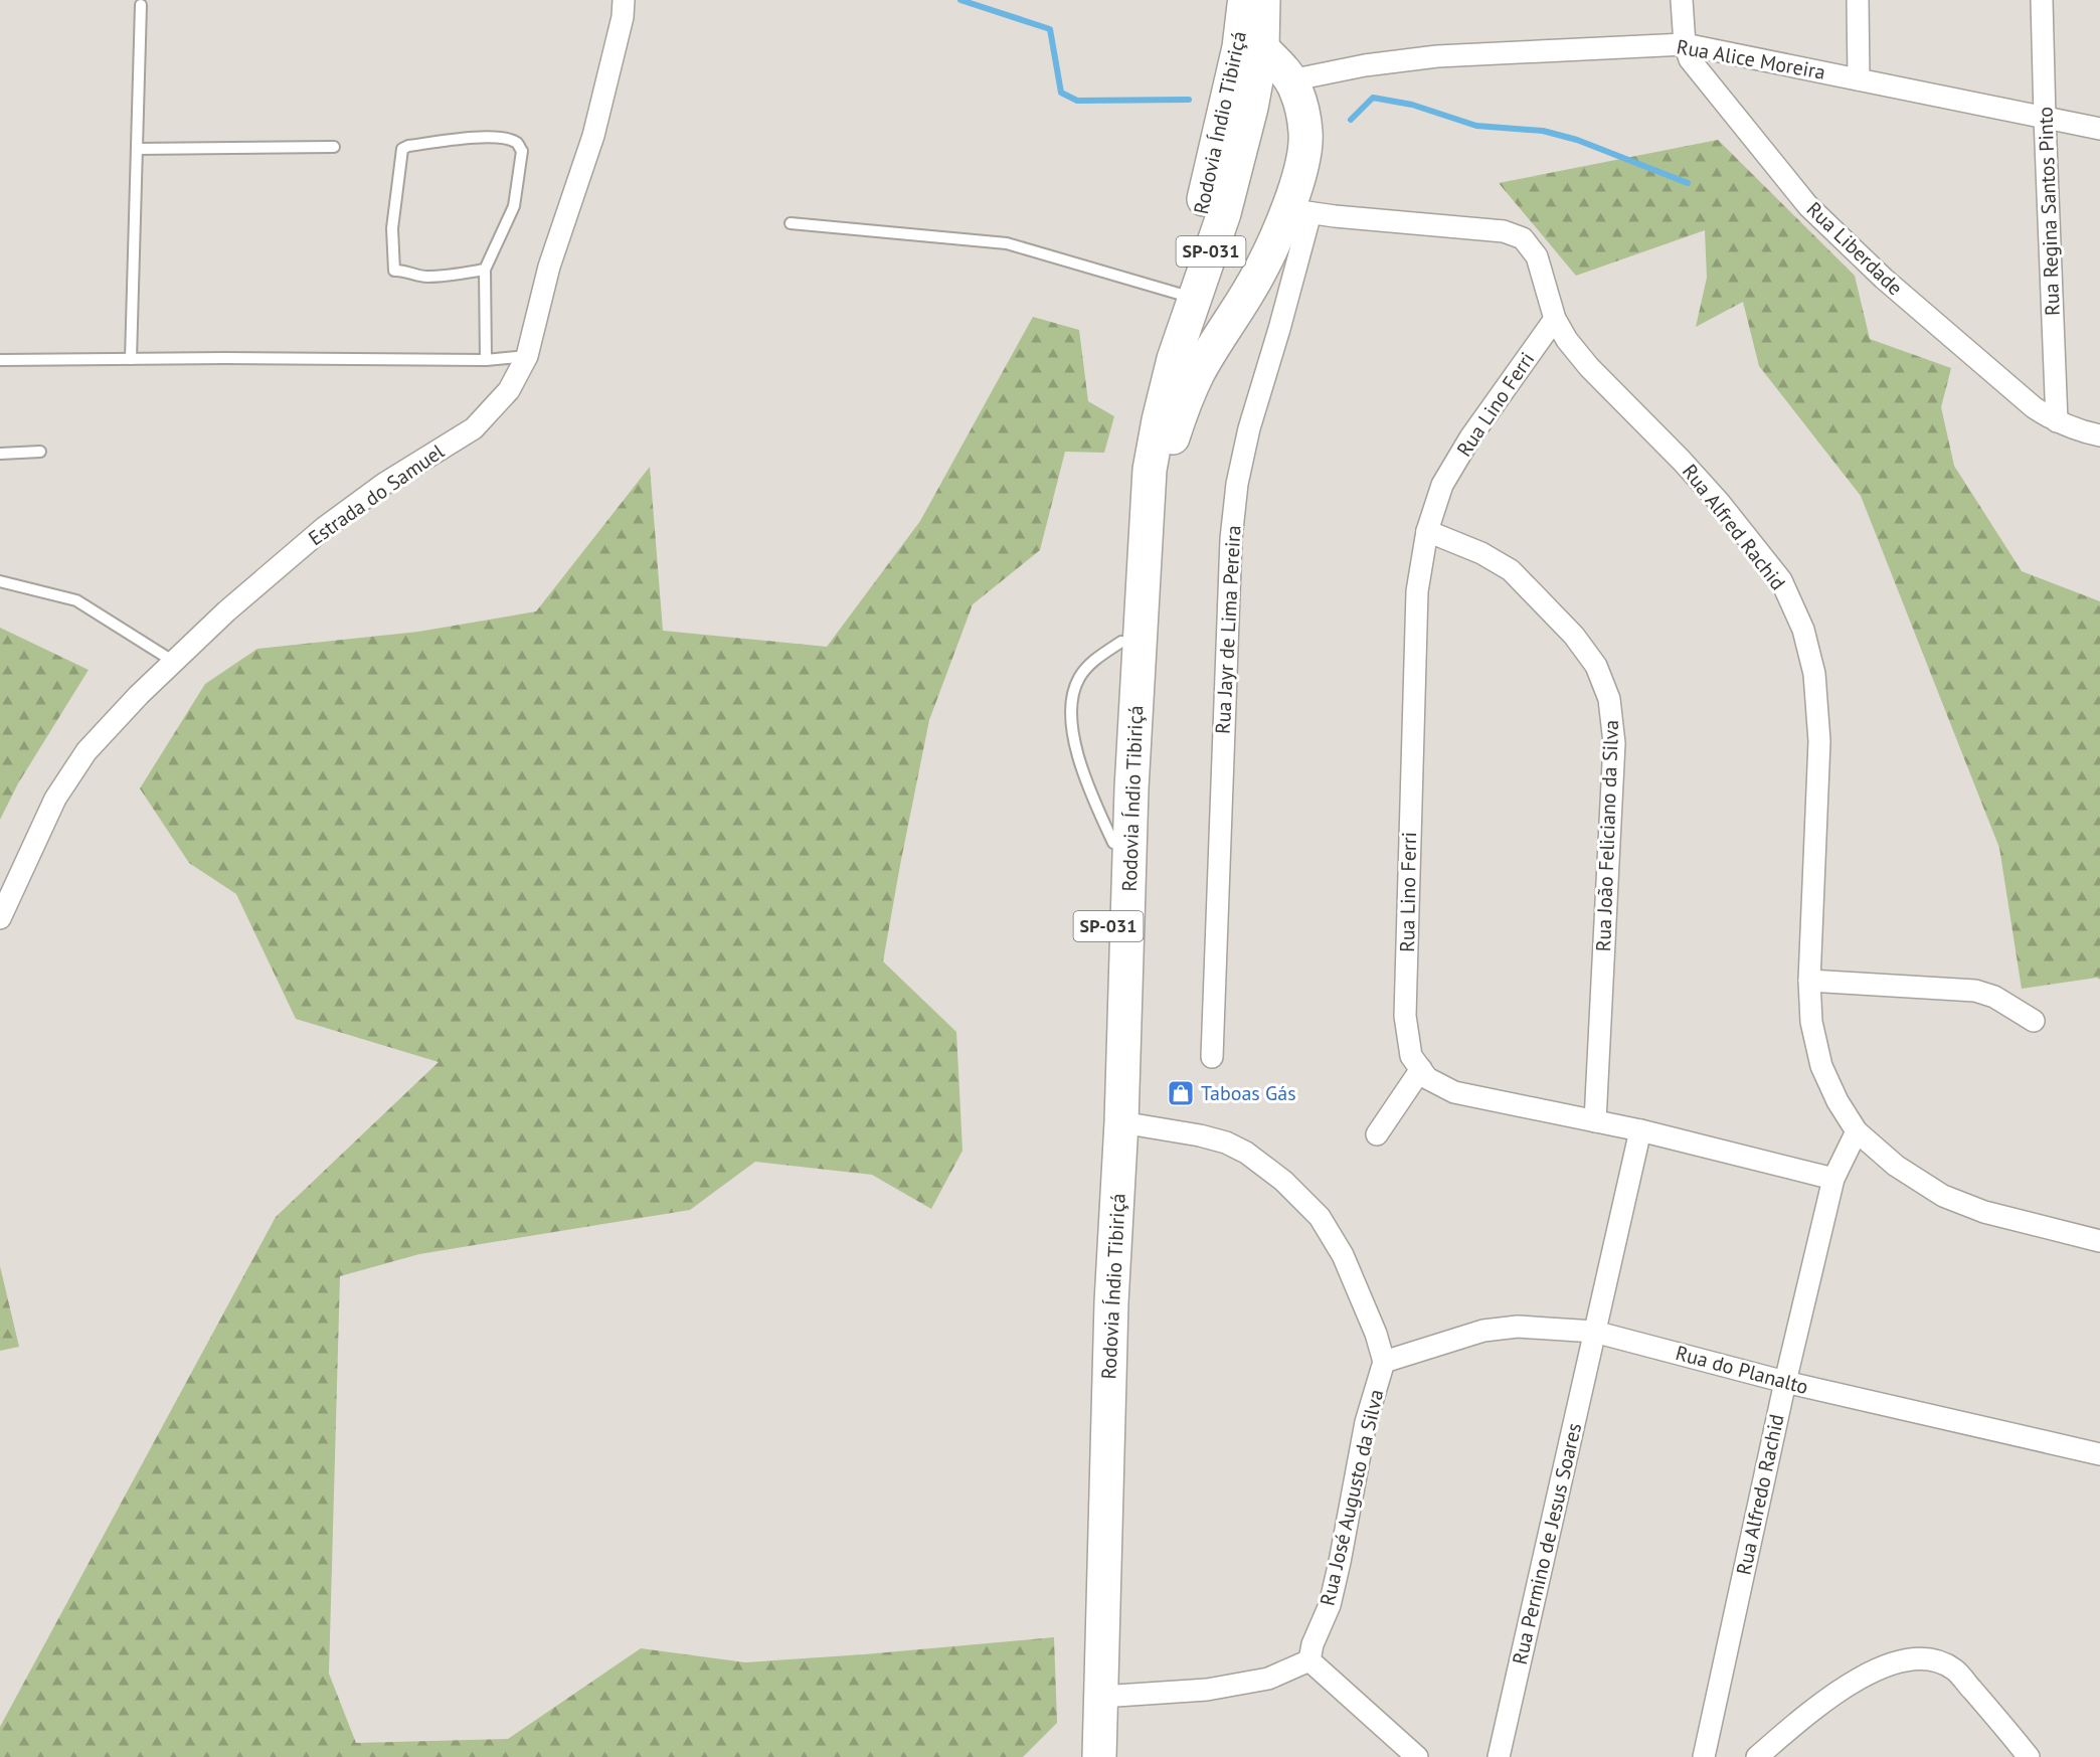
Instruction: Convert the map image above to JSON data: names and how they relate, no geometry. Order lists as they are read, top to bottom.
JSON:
{
  "streets": {
    "highway": ["Rodovia Índio Tibiriçá", "SP-031"],
    "street": [
      "Rua Alice Moreira",
      "Rua Regina Santos Pinto",
      "Rua Liberdade",
      "Rua Lino Ferri",
      "Estrada do Samuel",
      "Rua Alfred Rachid",
      "Rua Jayr de Lima Pereira",
      "Rua João Feliciano da Silva",
      "Rua do Planalto",
      "Rua Alfredo Rachid",
      "Rua José Augusto da Silva",
      "Rua Permino de Jesus Soares"
    ]
  },
  "crossings": [
    ["Rua Alice Moreira", "Rua Regina Santos Pinto"],
    ["Rua Alice Moreira", "Rua Liberdade"],
    ["Rodovia Índio Tibiriçá", "Rua José Augusto da Silva"],
    ["Rua Regina Santos Pinto", "Rua Liberdade"],
    ["Rua Lino Ferri", "Rua Alfred Rachid"],
    ["Rua Lino Ferri", "Rua João Feliciano da Silva"],
    ["Rua Lino Ferri", "Rua Alfredo Rachid"],
    ["Rua Alfred Rachid", "Rua Jayr de Lima Pereira"],
    ["Rua Alfred Rachid", "Rua Alfredo Rachid"],
    ["Rua do Planalto", "Rua Alfredo Rachid"],
    ["Rua do Planalto", "Rua José Augusto da Silva"],
    ["Rua do Planalto", "Rua Permino de Jesus Soares"]
  ],
  "places": {
    "shop": ["Taboas Gás"]
  }
}
